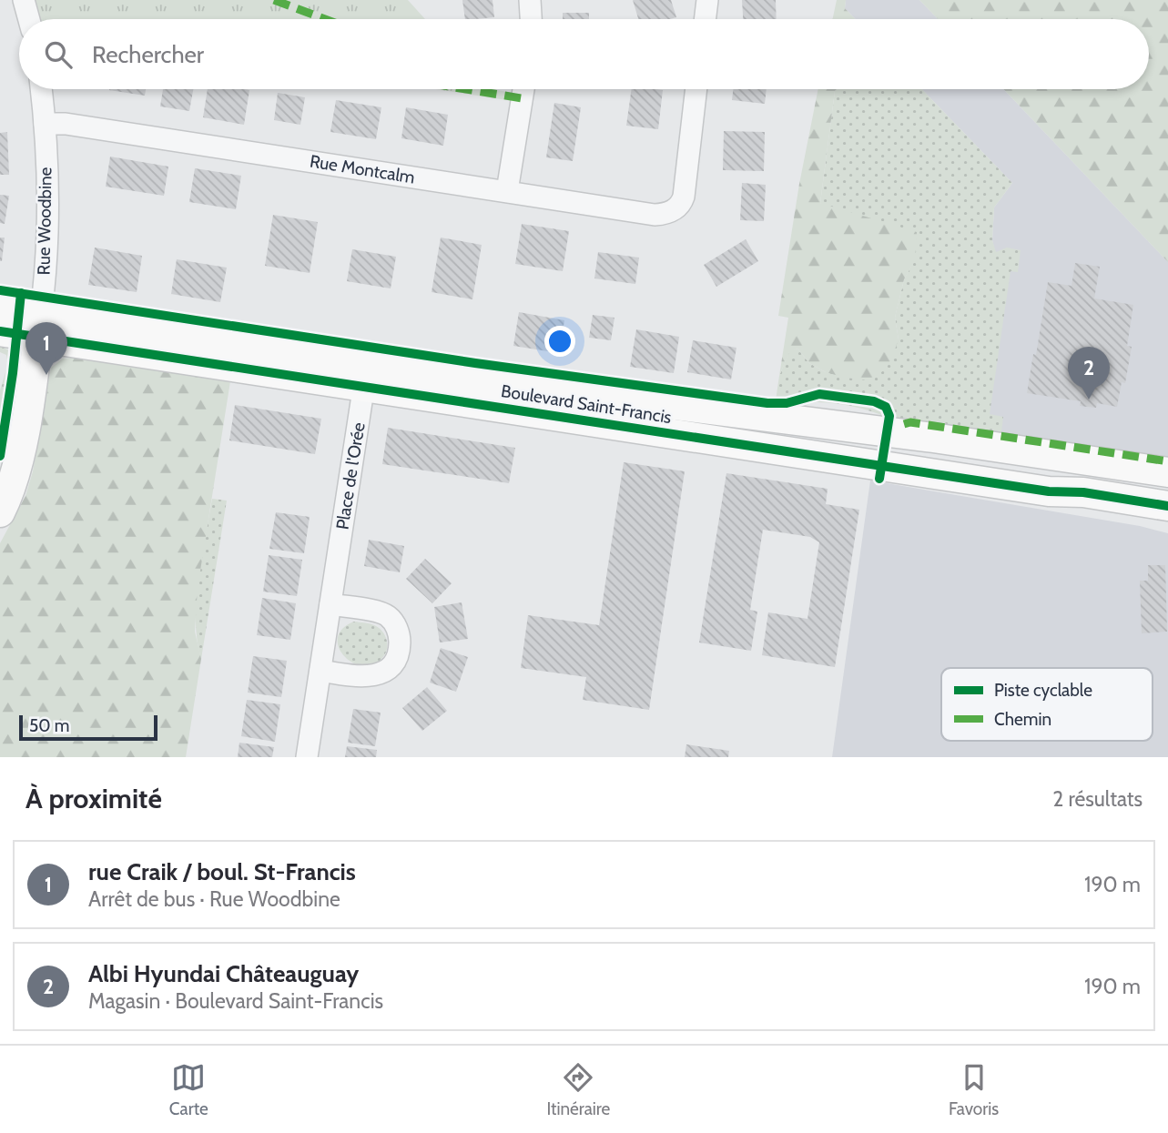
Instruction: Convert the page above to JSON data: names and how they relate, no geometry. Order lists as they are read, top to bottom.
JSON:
{
  "streets": {
    "street": [
      "Rue Montcalm",
      "Rue Woodbine",
      "Boulevard Saint-Francis",
      "Place de l'Orée"
    ]
  },
  "crossings": [
    ["Rue Montcalm", "Rue Woodbine"],
    ["Rue Woodbine", "Boulevard Saint-Francis"],
    ["Boulevard Saint-Francis", "Place de l'Orée"]
  ],
  "legend": ["Piste cyclable", "Chemin"],
  "scale_bar": "50 m",
  "page": {
    "search": "Rechercher",
    "pins": ["1", "2"],
    "scale": "50 m",
    "heading": ["À proximité", "2 résultats"],
    "list": [
      {
        "mark": "1",
        "name": "rue Craik / boul. St-Francis",
        "note": "Arrêt de bus · Rue Woodbine",
        "value": "190 m"
      },
      {
        "mark": "2",
        "name": "Albi Hyundai Châteauguay",
        "note": "Magasin · Boulevard Saint-Francis",
        "value": "190 m"
      }
    ],
    "nav": ["Carte", "Itinéraire", "Favoris"]
  }
}
